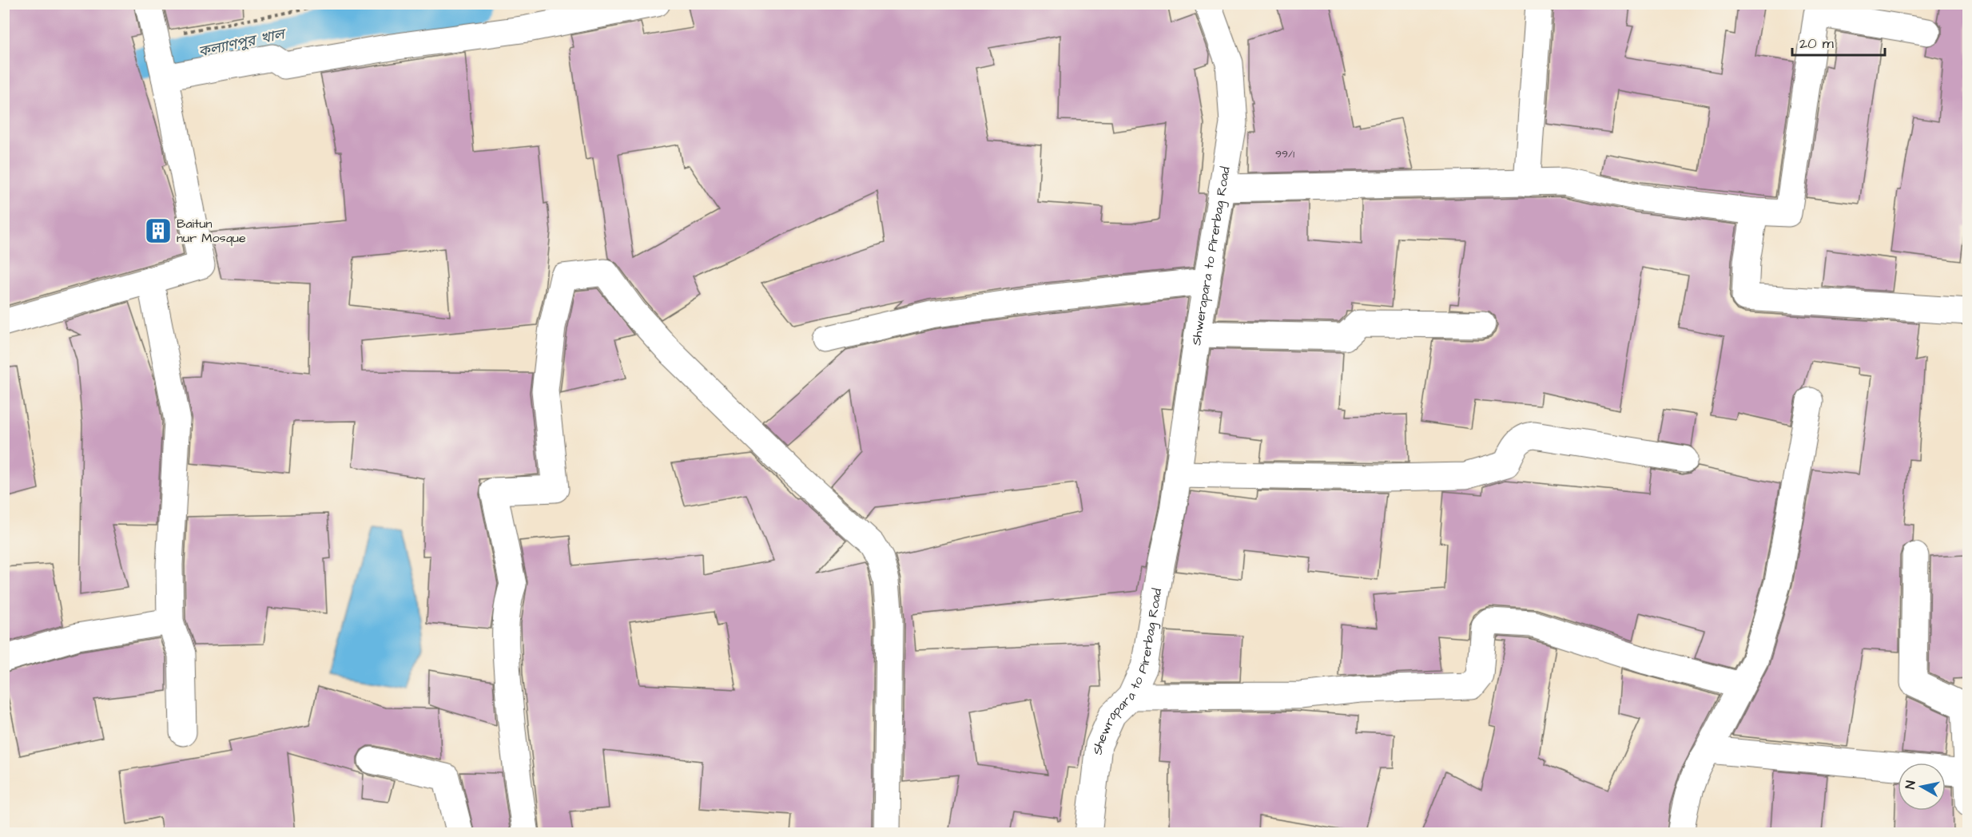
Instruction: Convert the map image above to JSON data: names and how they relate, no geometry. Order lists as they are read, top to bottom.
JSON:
{
  "streets": {
    "street": ["Shwerapara to Pirerbag Road", "Shewrapara to Pirerbag Road"]
  },
  "crossings": [
    ["Shwerapara to Pirerbag Road", "Shewrapara to Pirerbag Road"]
  ],
  "water": ["কল্যাণপুর খাল"],
  "places": {
    "building": ["Baitun nur Mosque"]
  },
  "house_numbers": ["99/1"],
  "scale_bar": "20 m",
  "north": "left"
}
